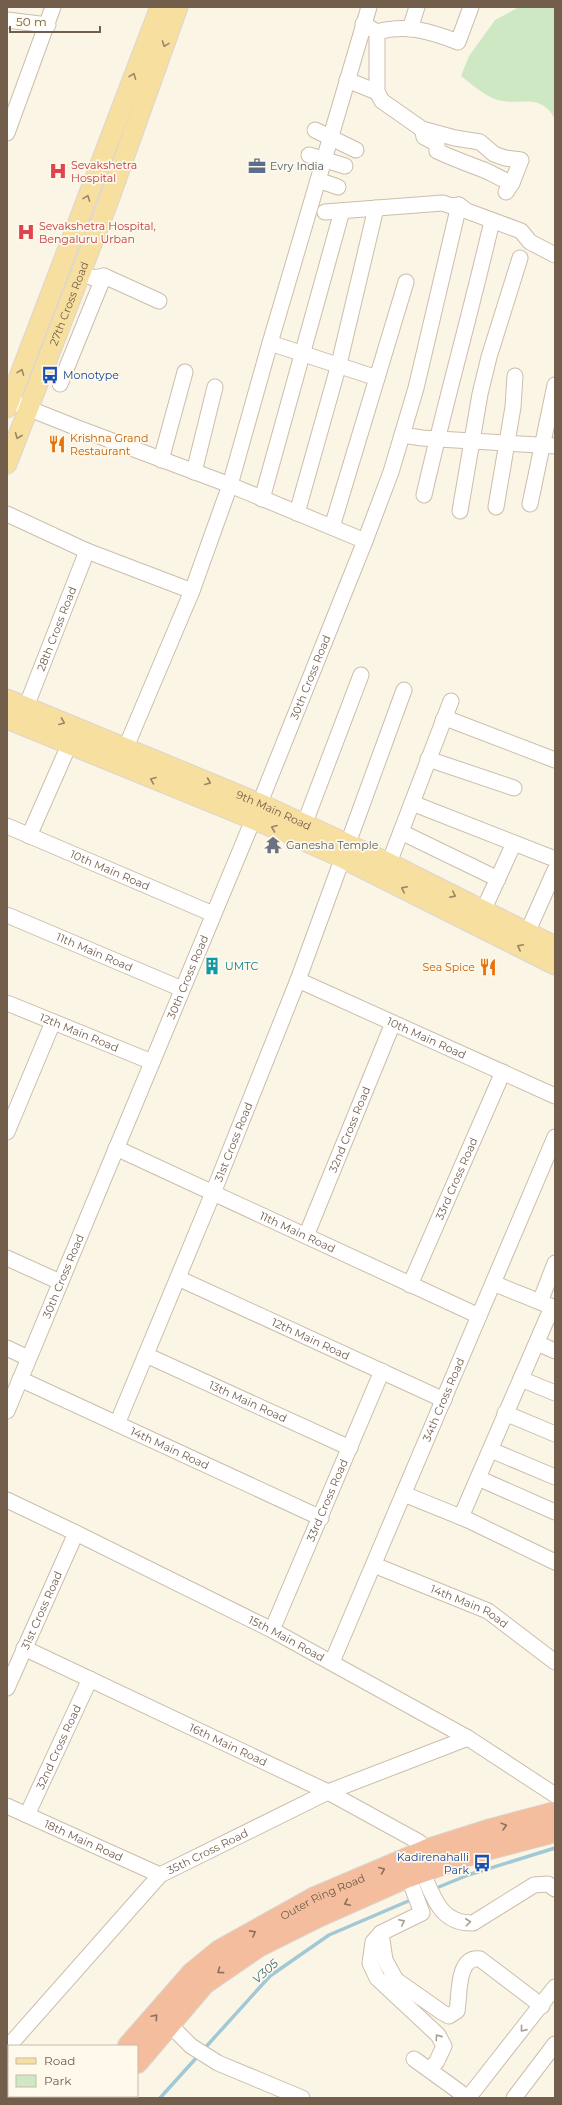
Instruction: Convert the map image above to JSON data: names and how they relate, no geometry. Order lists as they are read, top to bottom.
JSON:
{
  "streets": {
    "highway": ["Outer Ring Road"],
    "main road": ["27th Cross Road", "9th Main Road"],
    "street": [
      "28th Cross Road",
      "30th Cross Road",
      "10th Main Road",
      "11th Main Road",
      "12th Main Road",
      "32nd Cross Road",
      "31st Cross Road",
      "33rd Cross Road",
      "34th Cross Road",
      "13th Main Road",
      "14th Main Road",
      "15th Main Road",
      "16th Main Road",
      "18th Main Road",
      "35th Cross Road"
    ]
  },
  "crossings": [
    ["28th Cross Road", "9th Main Road"],
    ["30th Cross Road", "9th Main Road"],
    ["30th Cross Road", "10th Main Road"],
    ["30th Cross Road", "11th Main Road"],
    ["30th Cross Road", "12th Main Road"],
    ["30th Cross Road", "14th Main Road"],
    ["9th Main Road", "31st Cross Road"],
    ["10th Main Road", "32nd Cross Road"],
    ["10th Main Road", "31st Cross Road"],
    ["10th Main Road", "33rd Cross Road"],
    ["11th Main Road", "32nd Cross Road"],
    ["11th Main Road", "31st Cross Road"],
    ["11th Main Road", "33rd Cross Road"],
    ["11th Main Road", "34th Cross Road"],
    ["12th Main Road", "31st Cross Road"],
    ["12th Main Road", "33rd Cross Road"],
    ["12th Main Road", "34th Cross Road"],
    ["32nd Cross Road", "16th Main Road"],
    ["32nd Cross Road", "18th Main Road"],
    ["31st Cross Road", "13th Main Road"],
    ["31st Cross Road", "14th Main Road"],
    ["31st Cross Road", "15th Main Road"],
    ["31st Cross Road", "16th Main Road"],
    ["33rd Cross Road", "13th Main Road"],
    ["33rd Cross Road", "14th Main Road"],
    ["33rd Cross Road", "15th Main Road"],
    ["34th Cross Road", "14th Main Road"],
    ["34th Cross Road", "15th Main Road"],
    ["15th Main Road", "35th Cross Road"],
    ["16th Main Road", "35th Cross Road"],
    ["16th Main Road", "Outer Ring Road"],
    ["18th Main Road", "35th Cross Road"]
  ],
  "water": ["V305"],
  "places": {
    "office": ["Evry India"],
    "hospital": ["Sevakshetra Hospital", "Sevakshetra Hospital, Bengaluru Urban"],
    "bus stop": ["Monotype", "Kadirenahalli Park"],
    "restaurant": ["Krishna Grand Restaurant", "Sea Spice"],
    "temple": ["Ganesha Temple"],
    "building": ["UMTC"]
  },
  "legend": ["Road", "Park"],
  "scale_bar": "50 m"
}
